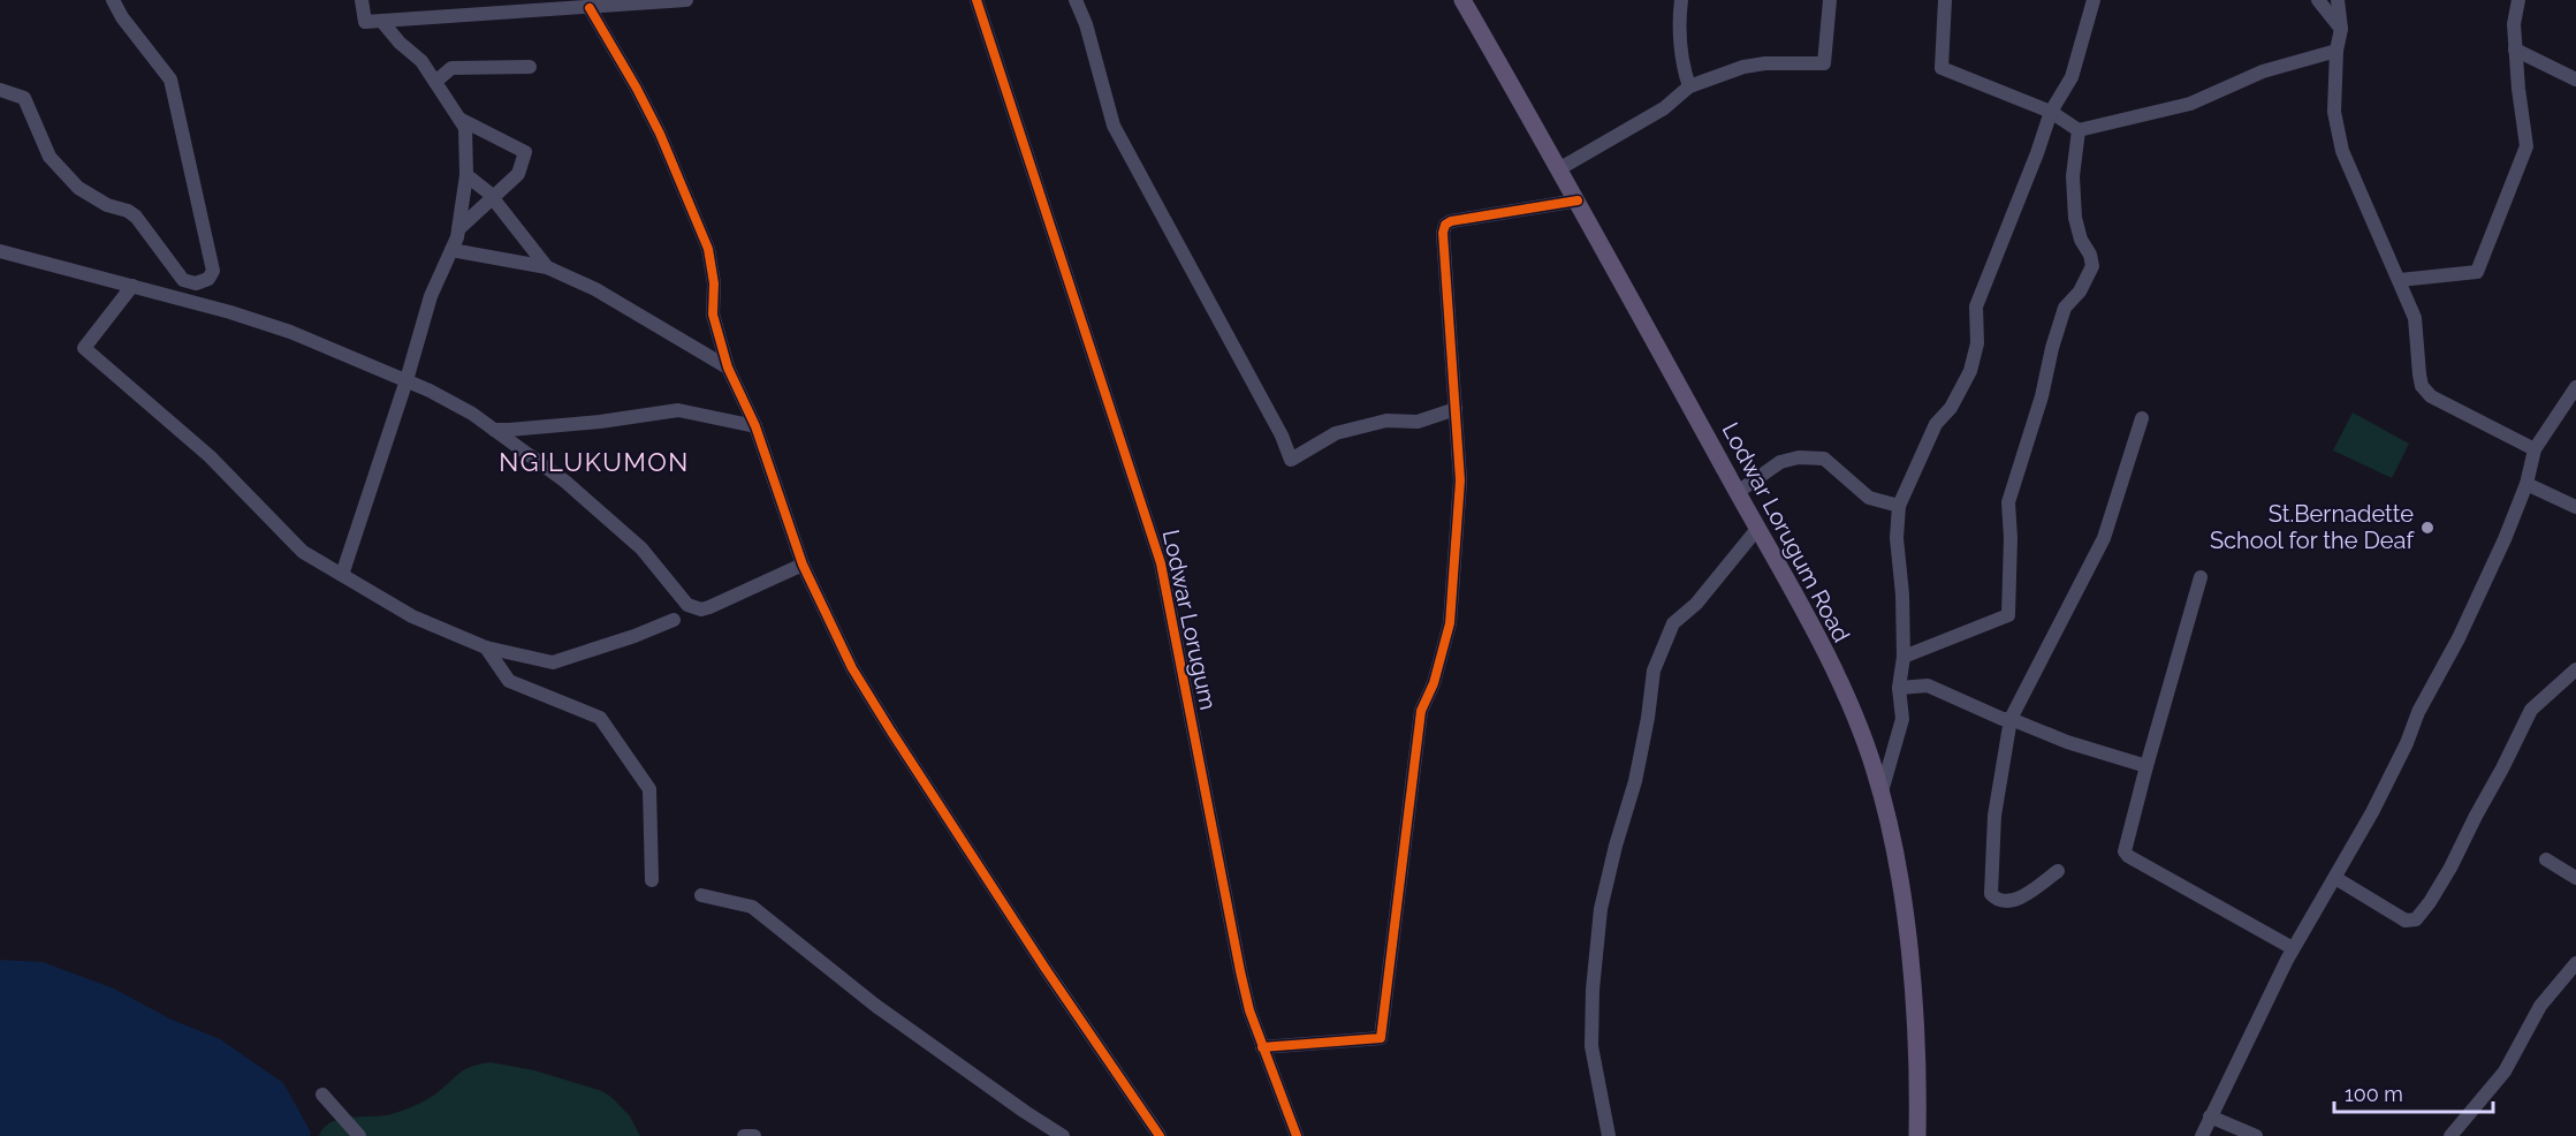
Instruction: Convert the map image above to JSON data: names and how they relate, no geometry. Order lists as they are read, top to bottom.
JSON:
{
  "streets": {
    "main road": ["Lodwar Lorugum Road"],
    "street": ["Lodwar Lorugum"]
  },
  "districts": ["NGILUKUMON"],
  "places": ["St.Bernadette School for the Deaf"],
  "scale_bar": "100 m"
}
